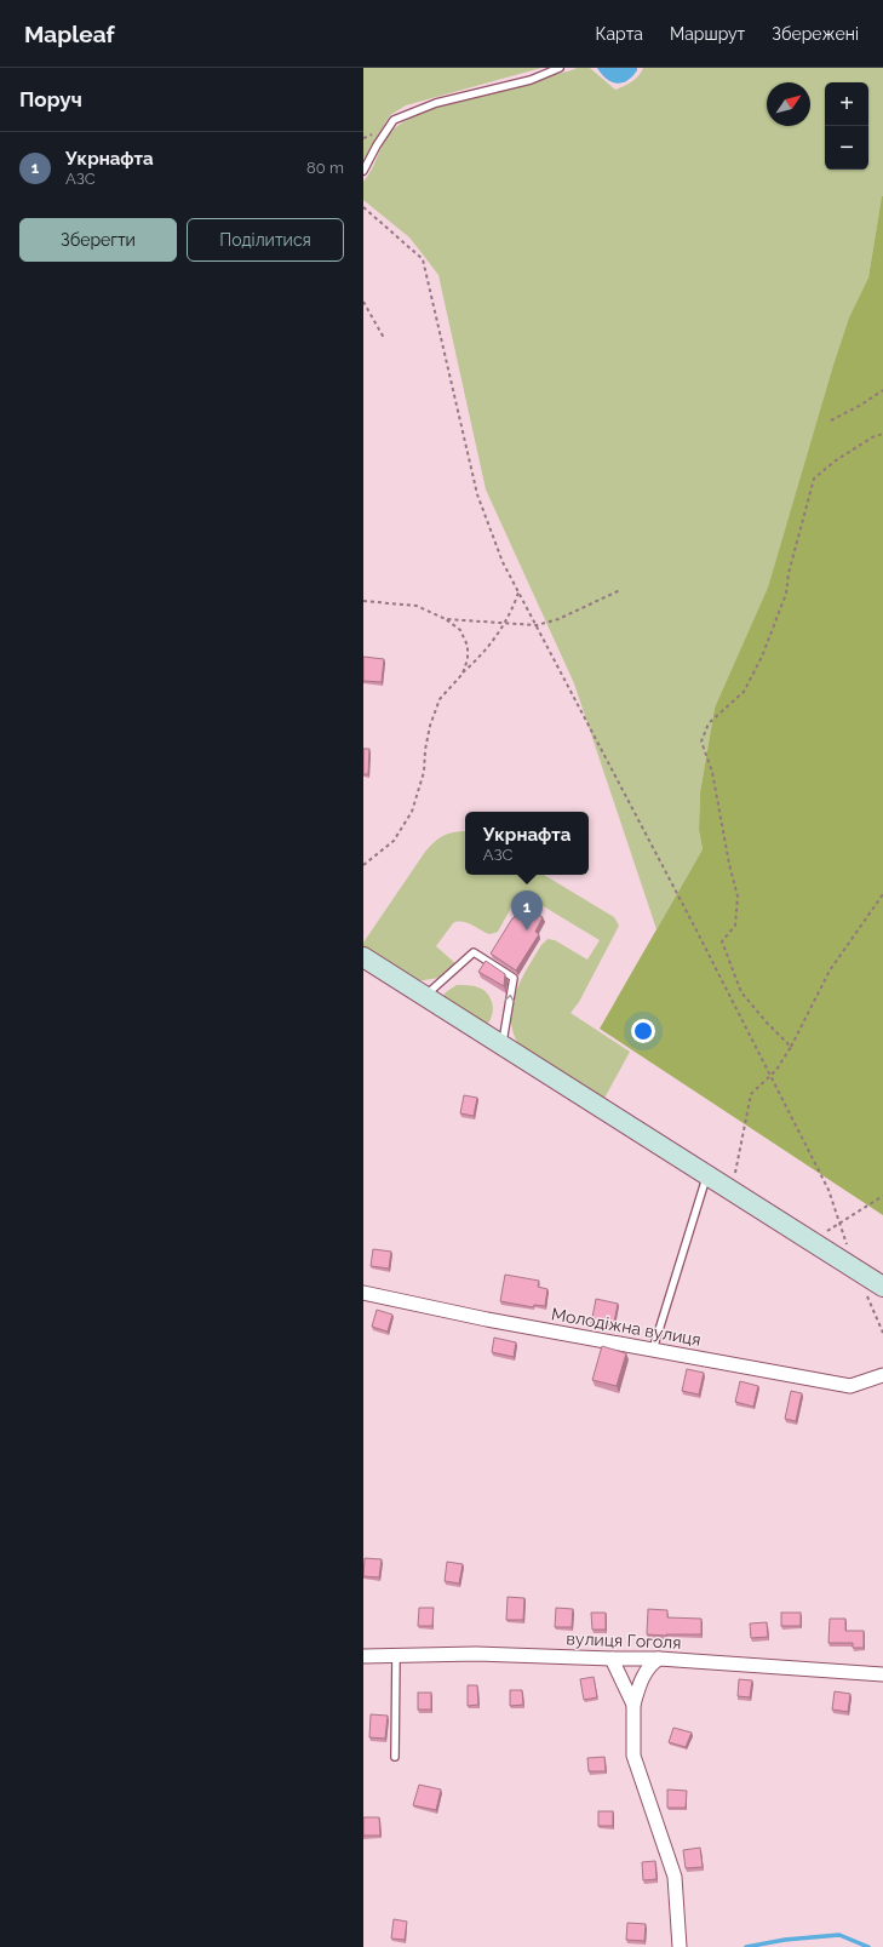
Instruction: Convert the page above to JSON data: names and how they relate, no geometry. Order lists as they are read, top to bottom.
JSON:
{
  "streets": {
    "street": ["Молодіжна вулиця", "вулиця Гоголя"]
  },
  "north": "top right",
  "page": {
    "header": "Mapleaf",
    "nav": ["Карта", "Маршрут", "Збережені"],
    "heading": "Поруч",
    "map_buttons": ["+", "−"],
    "list": [
      {
        "mark": "1",
        "name": "Укрнафта",
        "note": "АЗС",
        "value": "80 m"
      }
    ],
    "buttons": ["Зберегти", "Поділитися"],
    "popup": ["Укрнафта", "АЗС"],
    "pins": "1"
  }
}
